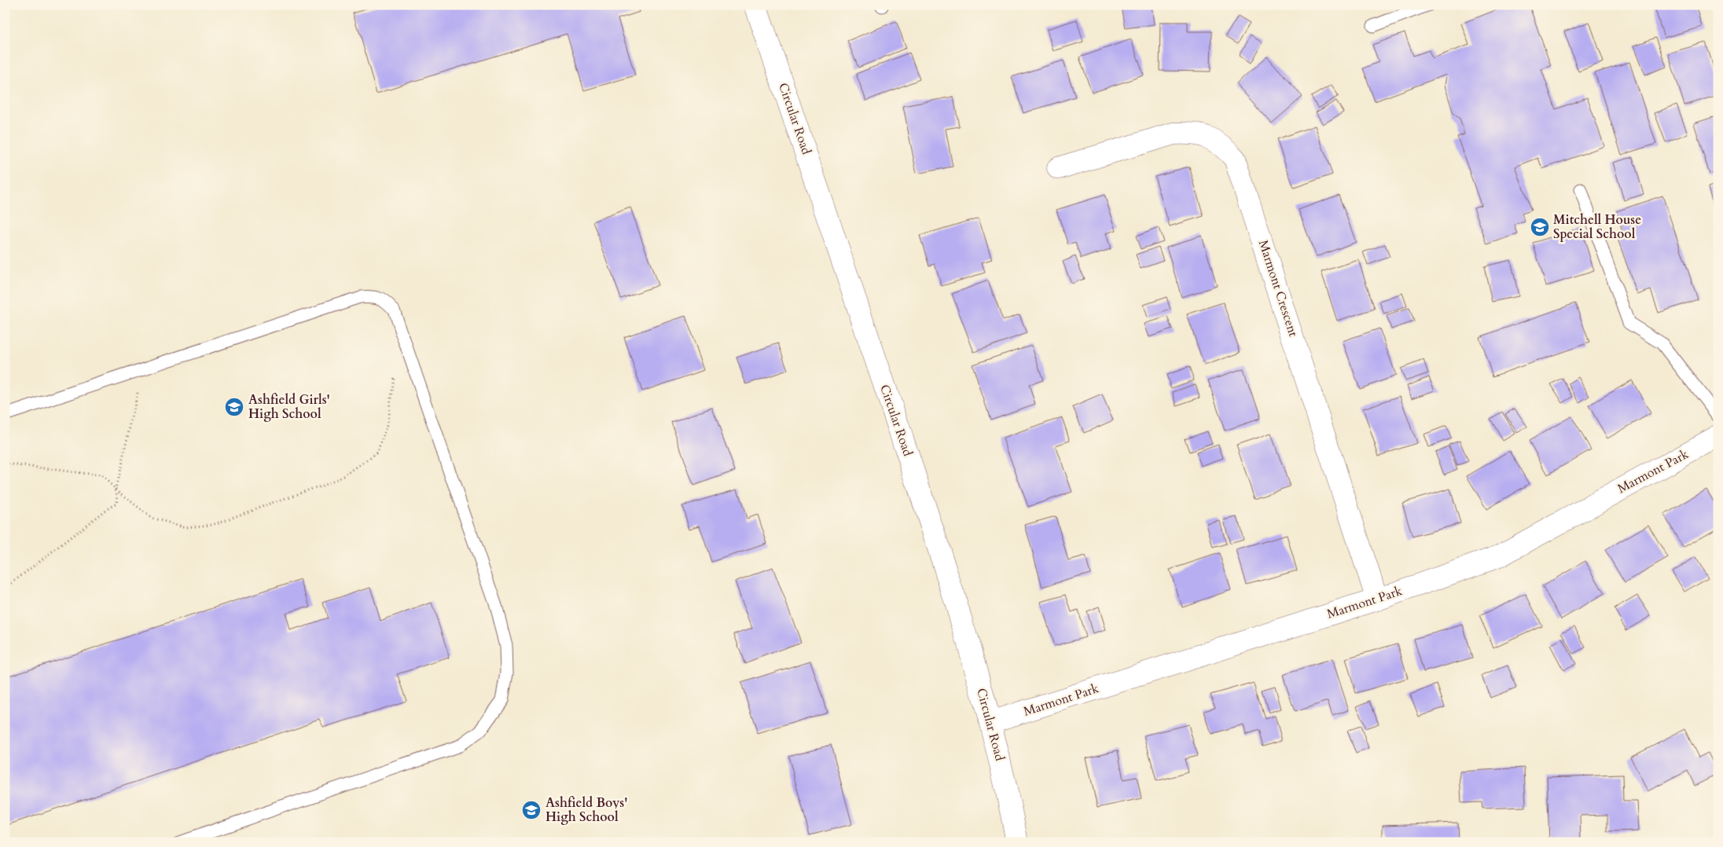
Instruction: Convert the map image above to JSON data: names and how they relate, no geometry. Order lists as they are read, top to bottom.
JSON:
{
  "streets": {
    "street": ["Circular Road", "Marmont Crescent", "Marmont Park"]
  },
  "crossings": [
    ["Circular Road", "Marmont Park"],
    ["Marmont Crescent", "Marmont Park"]
  ],
  "places": {
    "school or university": ["Mitchell House Special School", "Ashfield Girls' High School", "Ashfield Boys' High School"]
  }
}
